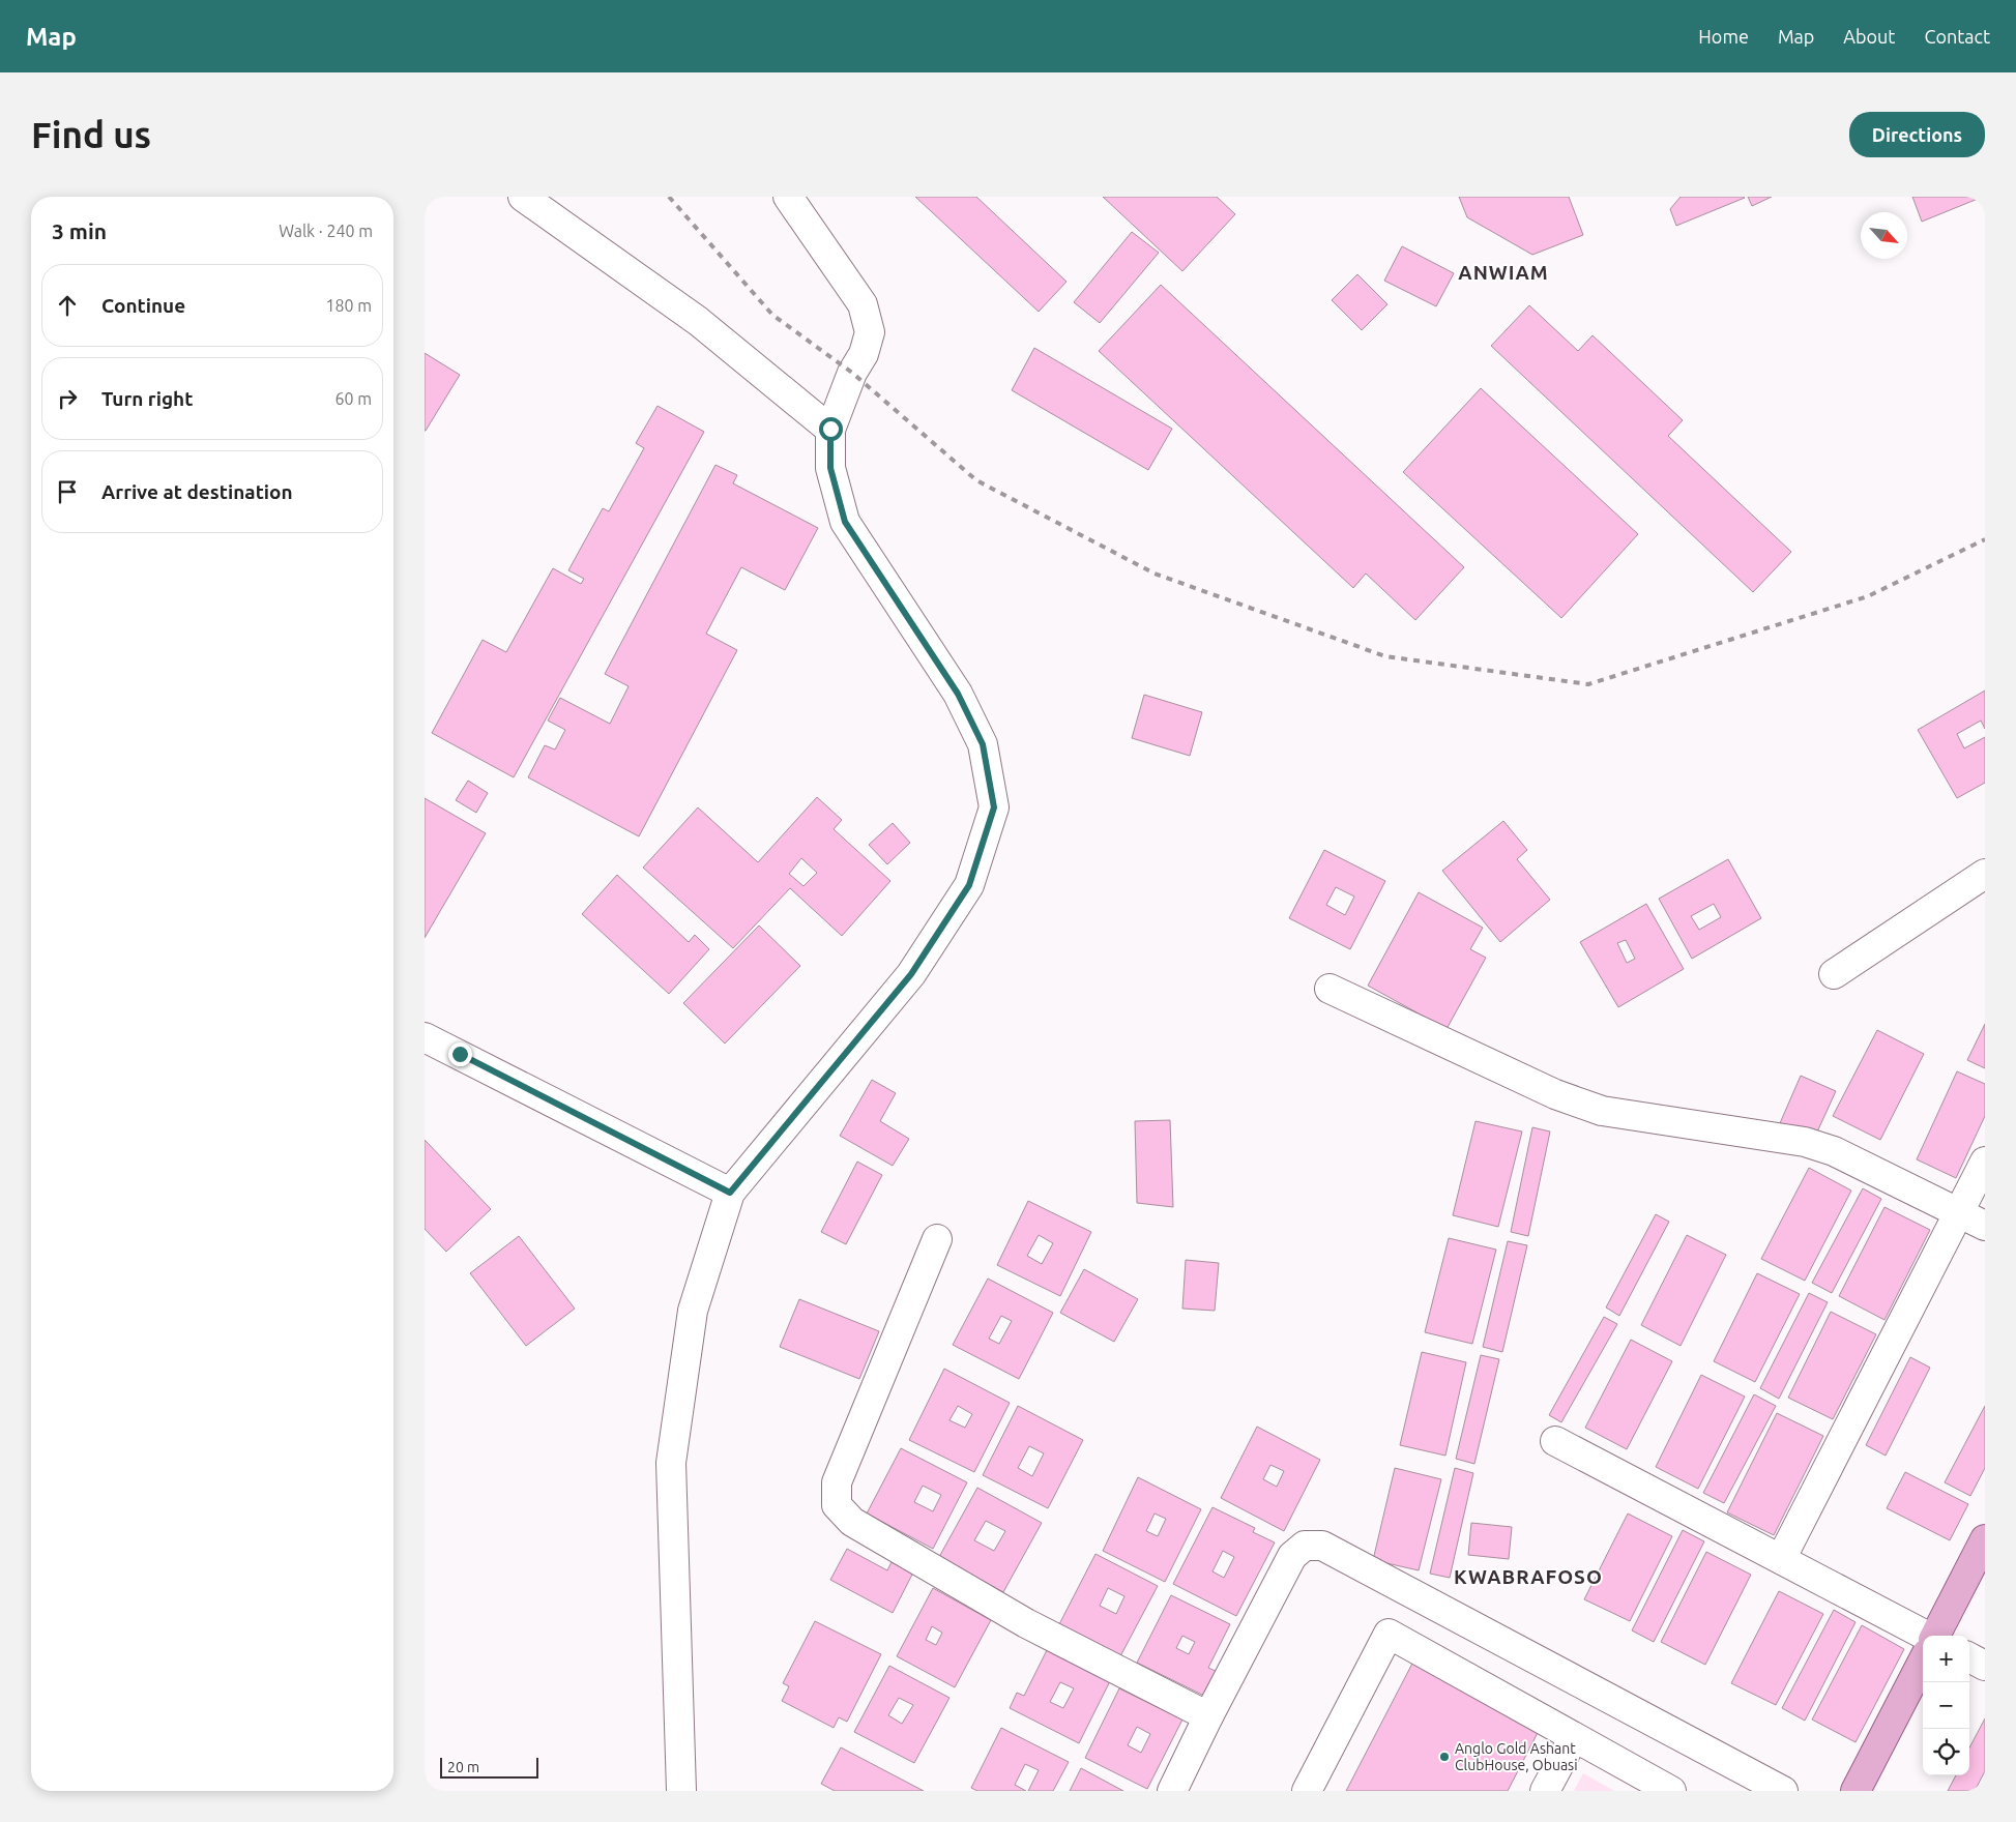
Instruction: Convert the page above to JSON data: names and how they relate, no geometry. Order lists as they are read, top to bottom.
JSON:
{
  "districts": ["ANWIAM", "KWABRAFOSO"],
  "places": ["Anglo Gold Ashant ClubHouse, Obuasi"],
  "scale_bar": "20 m",
  "north": "bottom right",
  "page": {
    "header": "Map",
    "nav": [
      "Home",
      "Map",
      "About",
      "Contact"
    ],
    "buttons": "Directions",
    "title": "Find us",
    "heading": ["3 min", "Walk · 240 m"],
    "list": [
      ["Continue", "180 m"],
      ["Turn right", "60 m"],
      "Arrive at destination"
    ],
    "map_buttons": ["+", "−"],
    "scale": "20 m"
  }
}
